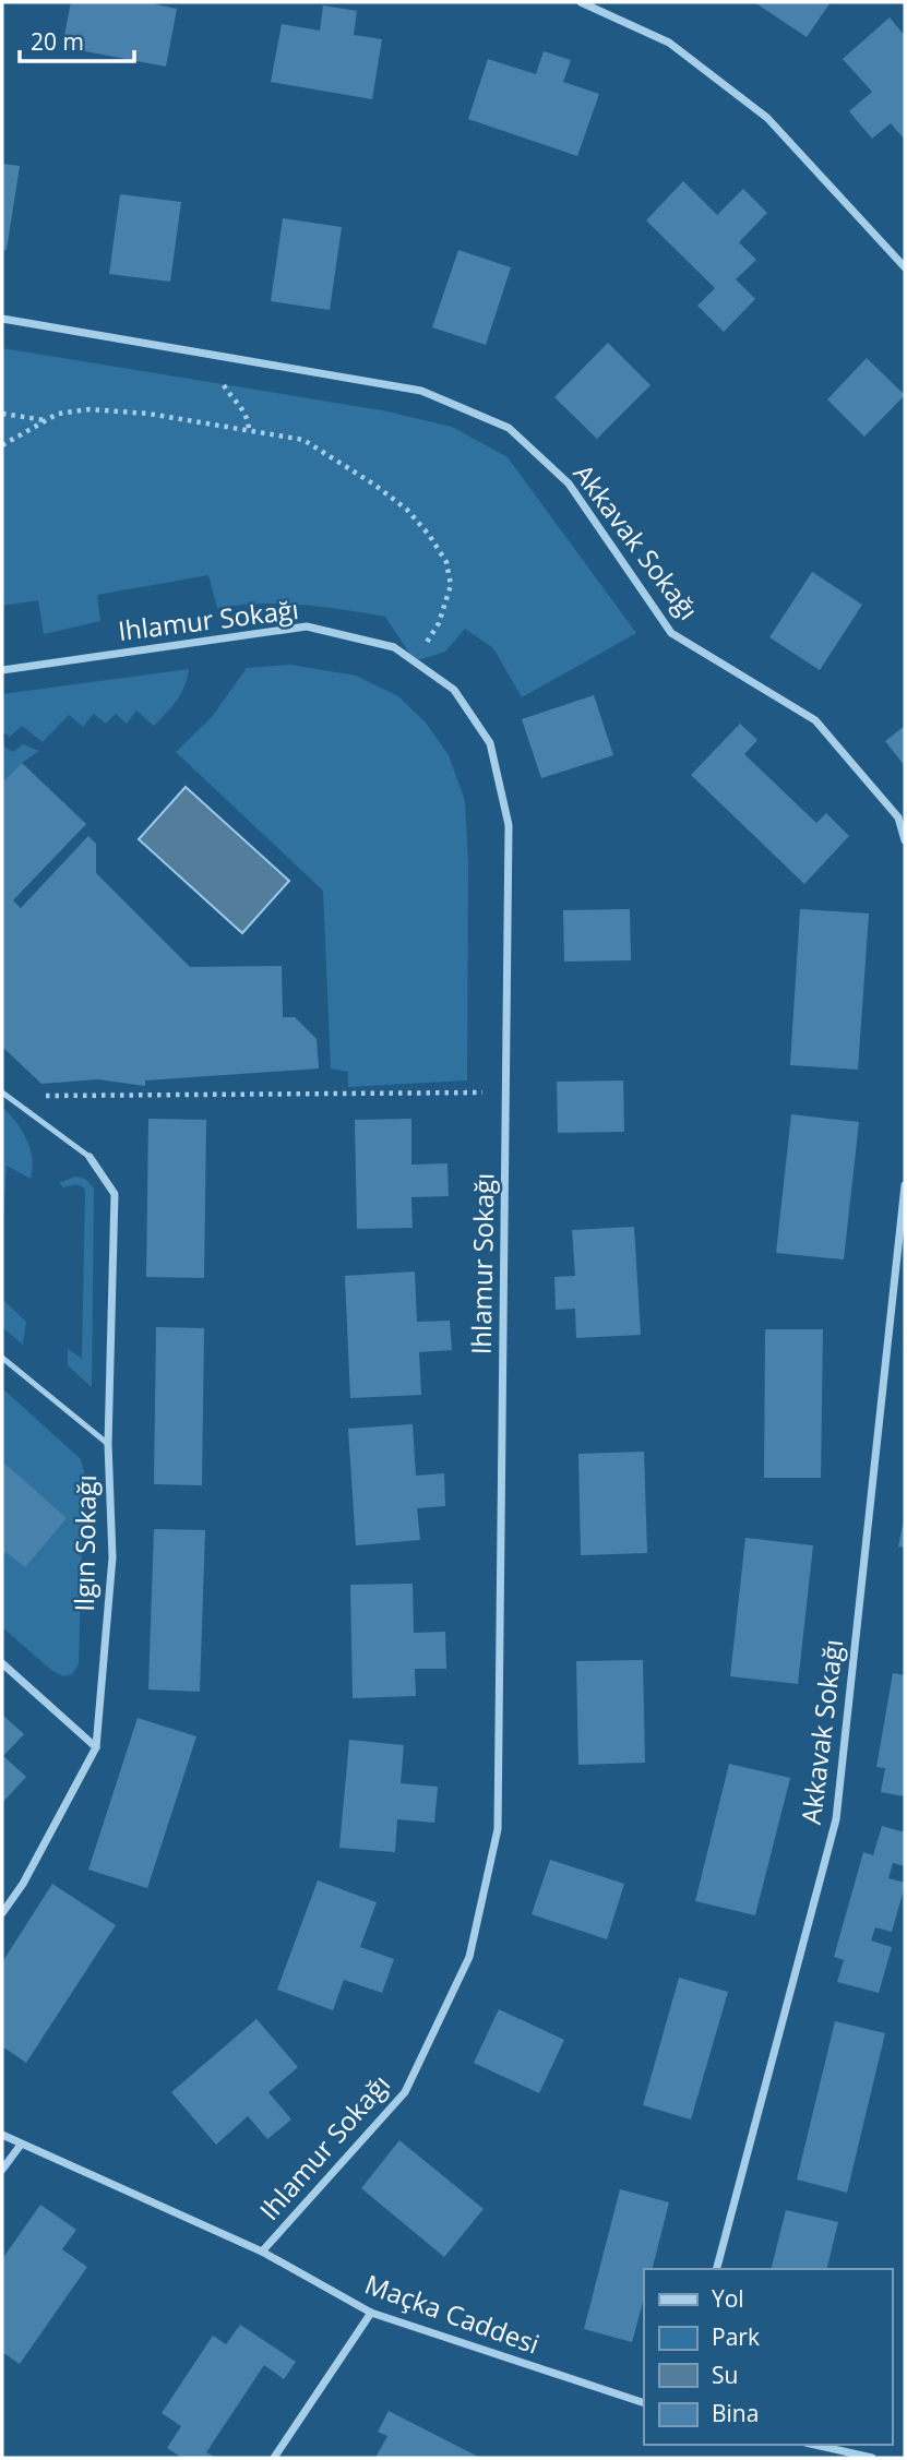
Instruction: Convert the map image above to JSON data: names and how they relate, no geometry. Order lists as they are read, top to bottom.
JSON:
{
  "streets": {
    "street": [
      "Akkavak Sokağı",
      "Ihlamur Sokağı",
      "Ilgın Sokağı",
      "Maçka Caddesi"
    ]
  },
  "crossings": [
    ["Ihlamur Sokağı", "Maçka Caddesi"]
  ],
  "legend": [
    "Yol",
    "Park",
    "Su",
    "Bina"
  ],
  "scale_bar": "20 m"
}
